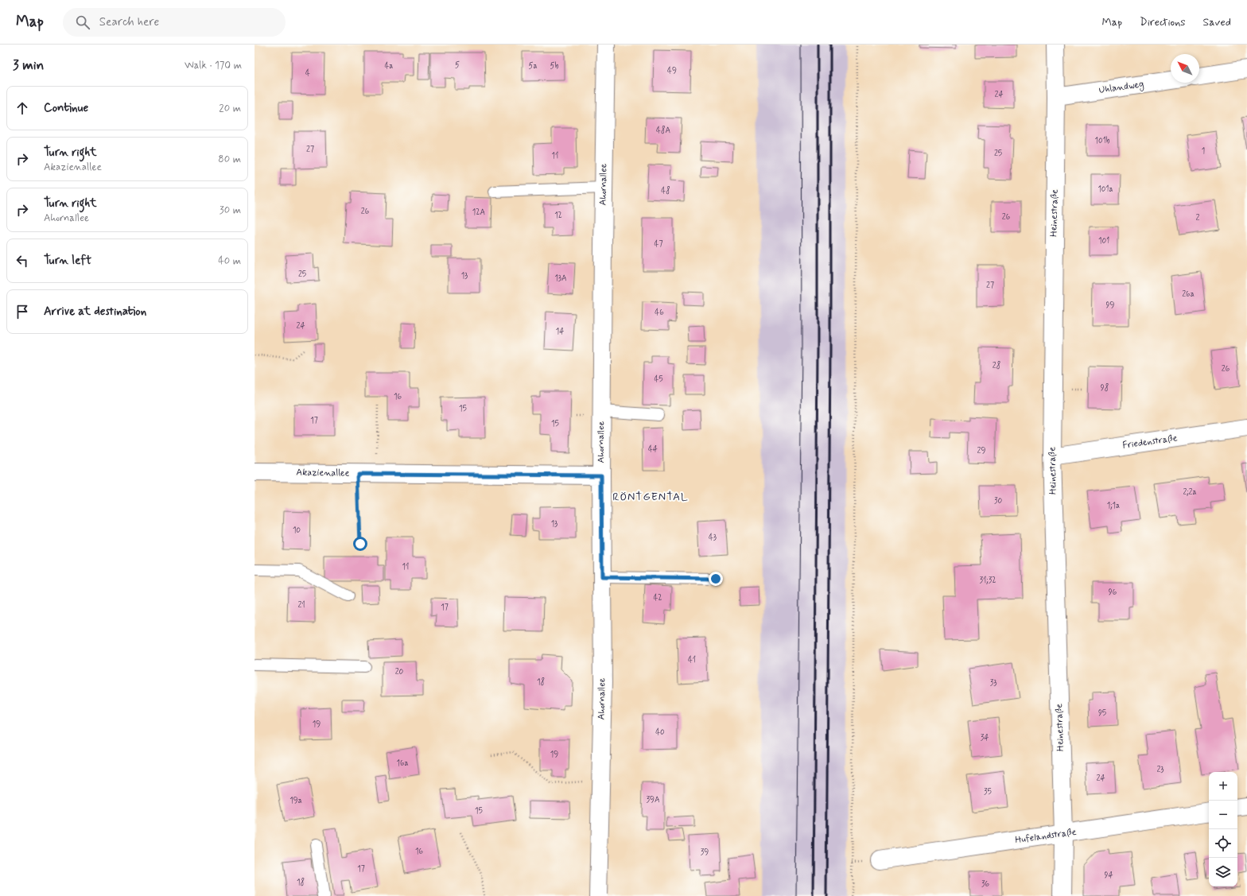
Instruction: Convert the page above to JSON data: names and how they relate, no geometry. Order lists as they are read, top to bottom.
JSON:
{
  "streets": {
    "street": [
      "Uhlandweg",
      "Ahornallee",
      "Heinestraße",
      "Friedenstraße",
      "Akazienallee",
      "Hufelandstraße"
    ]
  },
  "crossings": [
    ["Uhlandweg", "Heinestraße"],
    ["Ahornallee", "Akazienallee"],
    ["Heinestraße", "Friedenstraße"],
    ["Heinestraße", "Hufelandstraße"]
  ],
  "districts": ["RÖNTGENTAL"],
  "house_numbers": [
    "5",
    "4a",
    "5a",
    "5b",
    "49",
    "4",
    "24",
    "48A",
    "101b",
    "27",
    "1",
    "25",
    "11",
    "101a",
    "48",
    "26",
    "12A",
    "12",
    "26",
    "2",
    "101",
    "47",
    "25",
    "13",
    "13A",
    "27",
    "26a",
    "99",
    "46",
    "24",
    "14",
    "28",
    "26",
    "45",
    "98",
    "16",
    "15",
    "17",
    "15",
    "44",
    "29",
    "2;2a",
    "30",
    "1;1a",
    "13",
    "10",
    "43",
    "11",
    "31;32",
    "96",
    "42",
    "21",
    "17",
    "41",
    "20",
    "18",
    "33",
    "95",
    "19",
    "40",
    "34",
    "19",
    "16a",
    "23",
    "24",
    "35",
    "39A",
    "19a",
    "15",
    "16",
    "39",
    "17",
    "94",
    "18",
    "36"
  ],
  "north": "top left",
  "page": {
    "header": "Map",
    "search": "Search here",
    "nav": ["Map", "Directions", "Saved"],
    "heading": ["3 min", "Walk · 170 m"],
    "list": [
      ["Continue", "20 m"],
      ["Turn right", "Akazienallee", "80 m"],
      ["Turn right", "Ahornallee", "30 m"],
      ["Turn left", "40 m"],
      "Arrive at destination"
    ],
    "map_buttons": ["+", "−"]
  }
}
